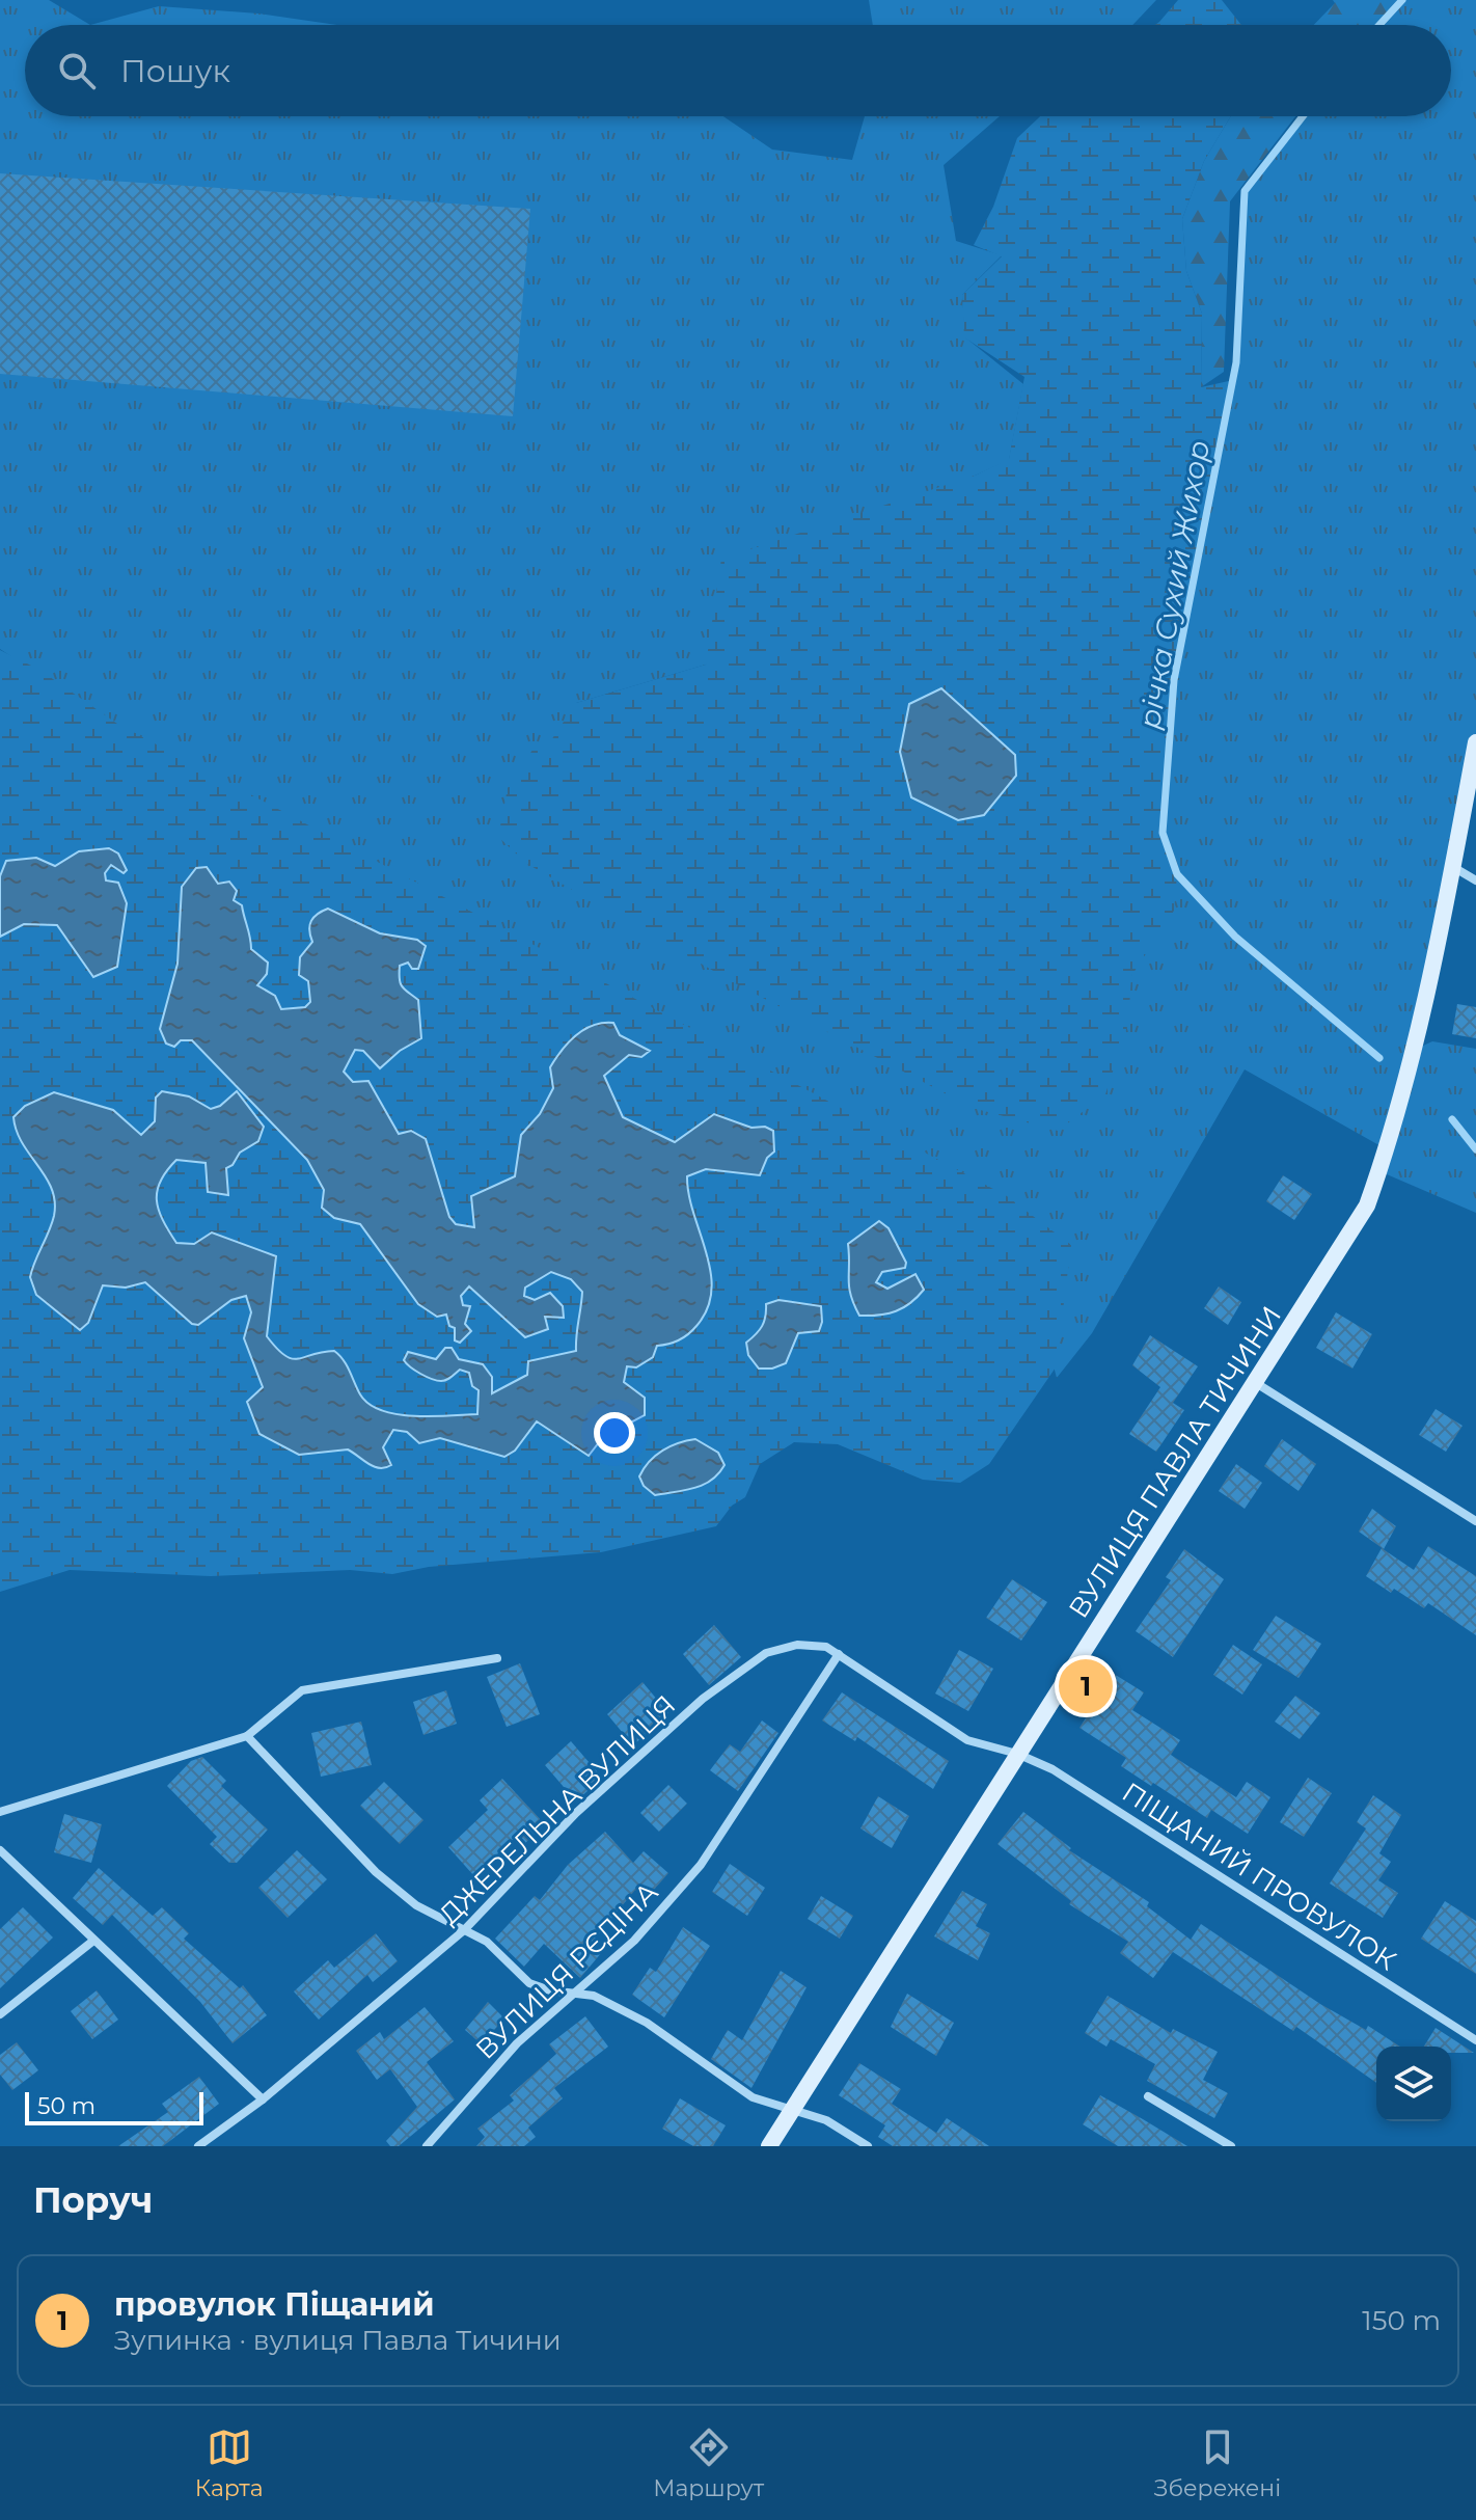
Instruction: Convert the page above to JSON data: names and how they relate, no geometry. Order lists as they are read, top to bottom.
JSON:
{
  "streets": {
    "main road": ["ВУЛИЦЯ ПАВЛА ТИЧИНИ"],
    "street": ["ДЖЕРЕЛЬНА ВУЛИЦЯ", "ПІЩАНИЙ ПРОВУЛОК", "ВУЛИЦЯ РЄДІНА"]
  },
  "crossings": [
    ["ВУЛИЦЯ ПАВЛА ТИЧИНИ", "ДЖЕРЕЛЬНА ВУЛИЦЯ"],
    ["ВУЛИЦЯ ПАВЛА ТИЧИНИ", "ПІЩАНИЙ ПРОВУЛОК"],
    ["ДЖЕРЕЛЬНА ВУЛИЦЯ", "ПІЩАНИЙ ПРОВУЛОК"],
    ["ДЖЕРЕЛЬНА ВУЛИЦЯ", "ВУЛИЦЯ РЄДІНА"]
  ],
  "water": ["річка Сухий Жихор"],
  "scale_bar": "50 m",
  "page": {
    "search": "Пошук",
    "pins": "1",
    "scale": "50 m",
    "heading": "Поруч",
    "list": [
      {
        "mark": "1",
        "name": "провулок Піщаний",
        "note": "Зупинка · вулиця Павла Тичини",
        "value": "150 m"
      }
    ],
    "nav": ["Карта", "Маршрут", "Збережені"]
  }
}
